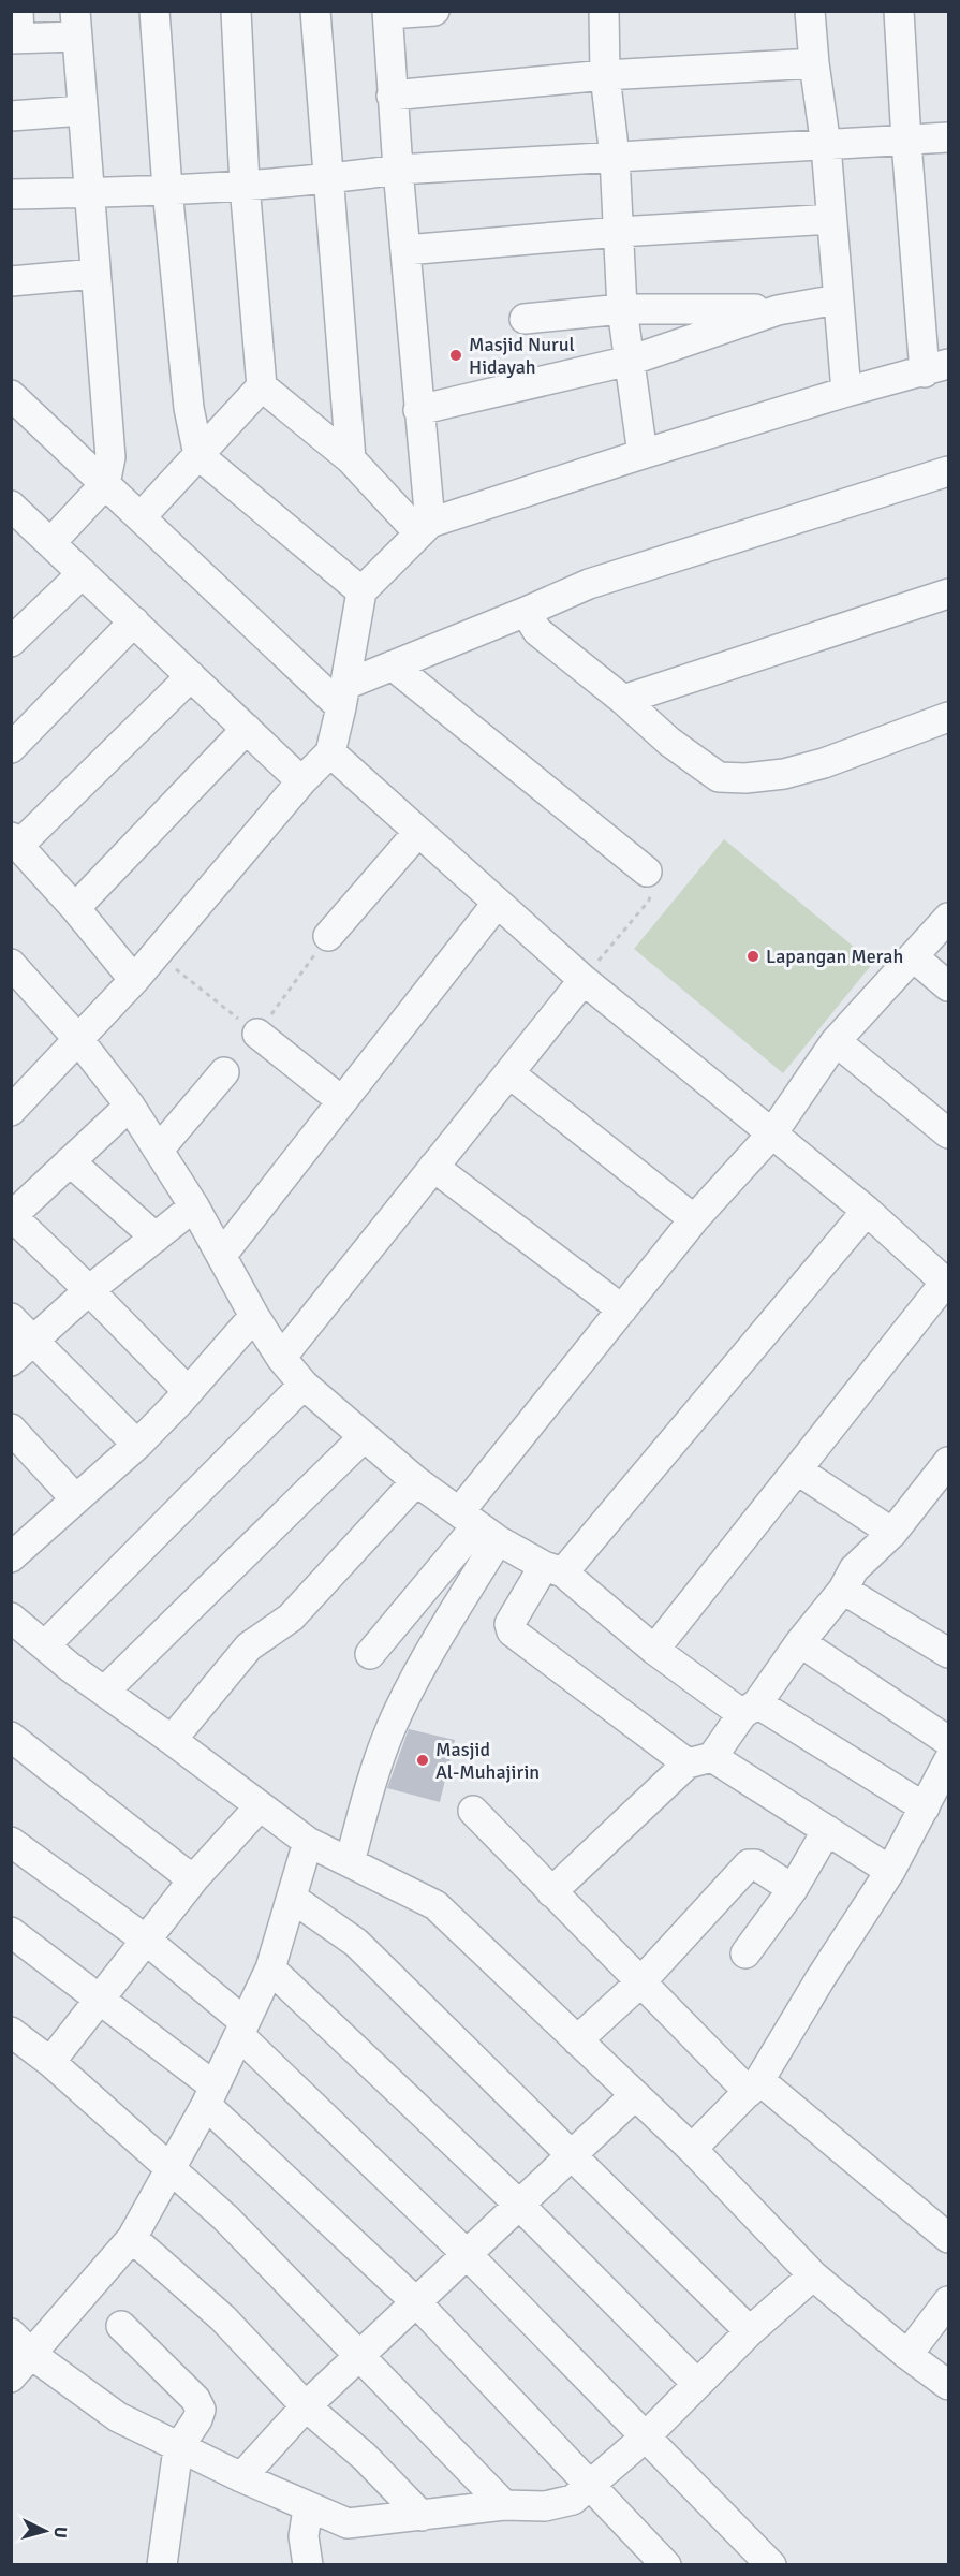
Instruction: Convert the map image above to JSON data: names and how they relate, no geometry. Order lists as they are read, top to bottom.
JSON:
{
  "places": ["Masjid Nurul Hidayah", "Lapangan Merah", "Masjid Al-Muhajirin"],
  "north": "right"
}
